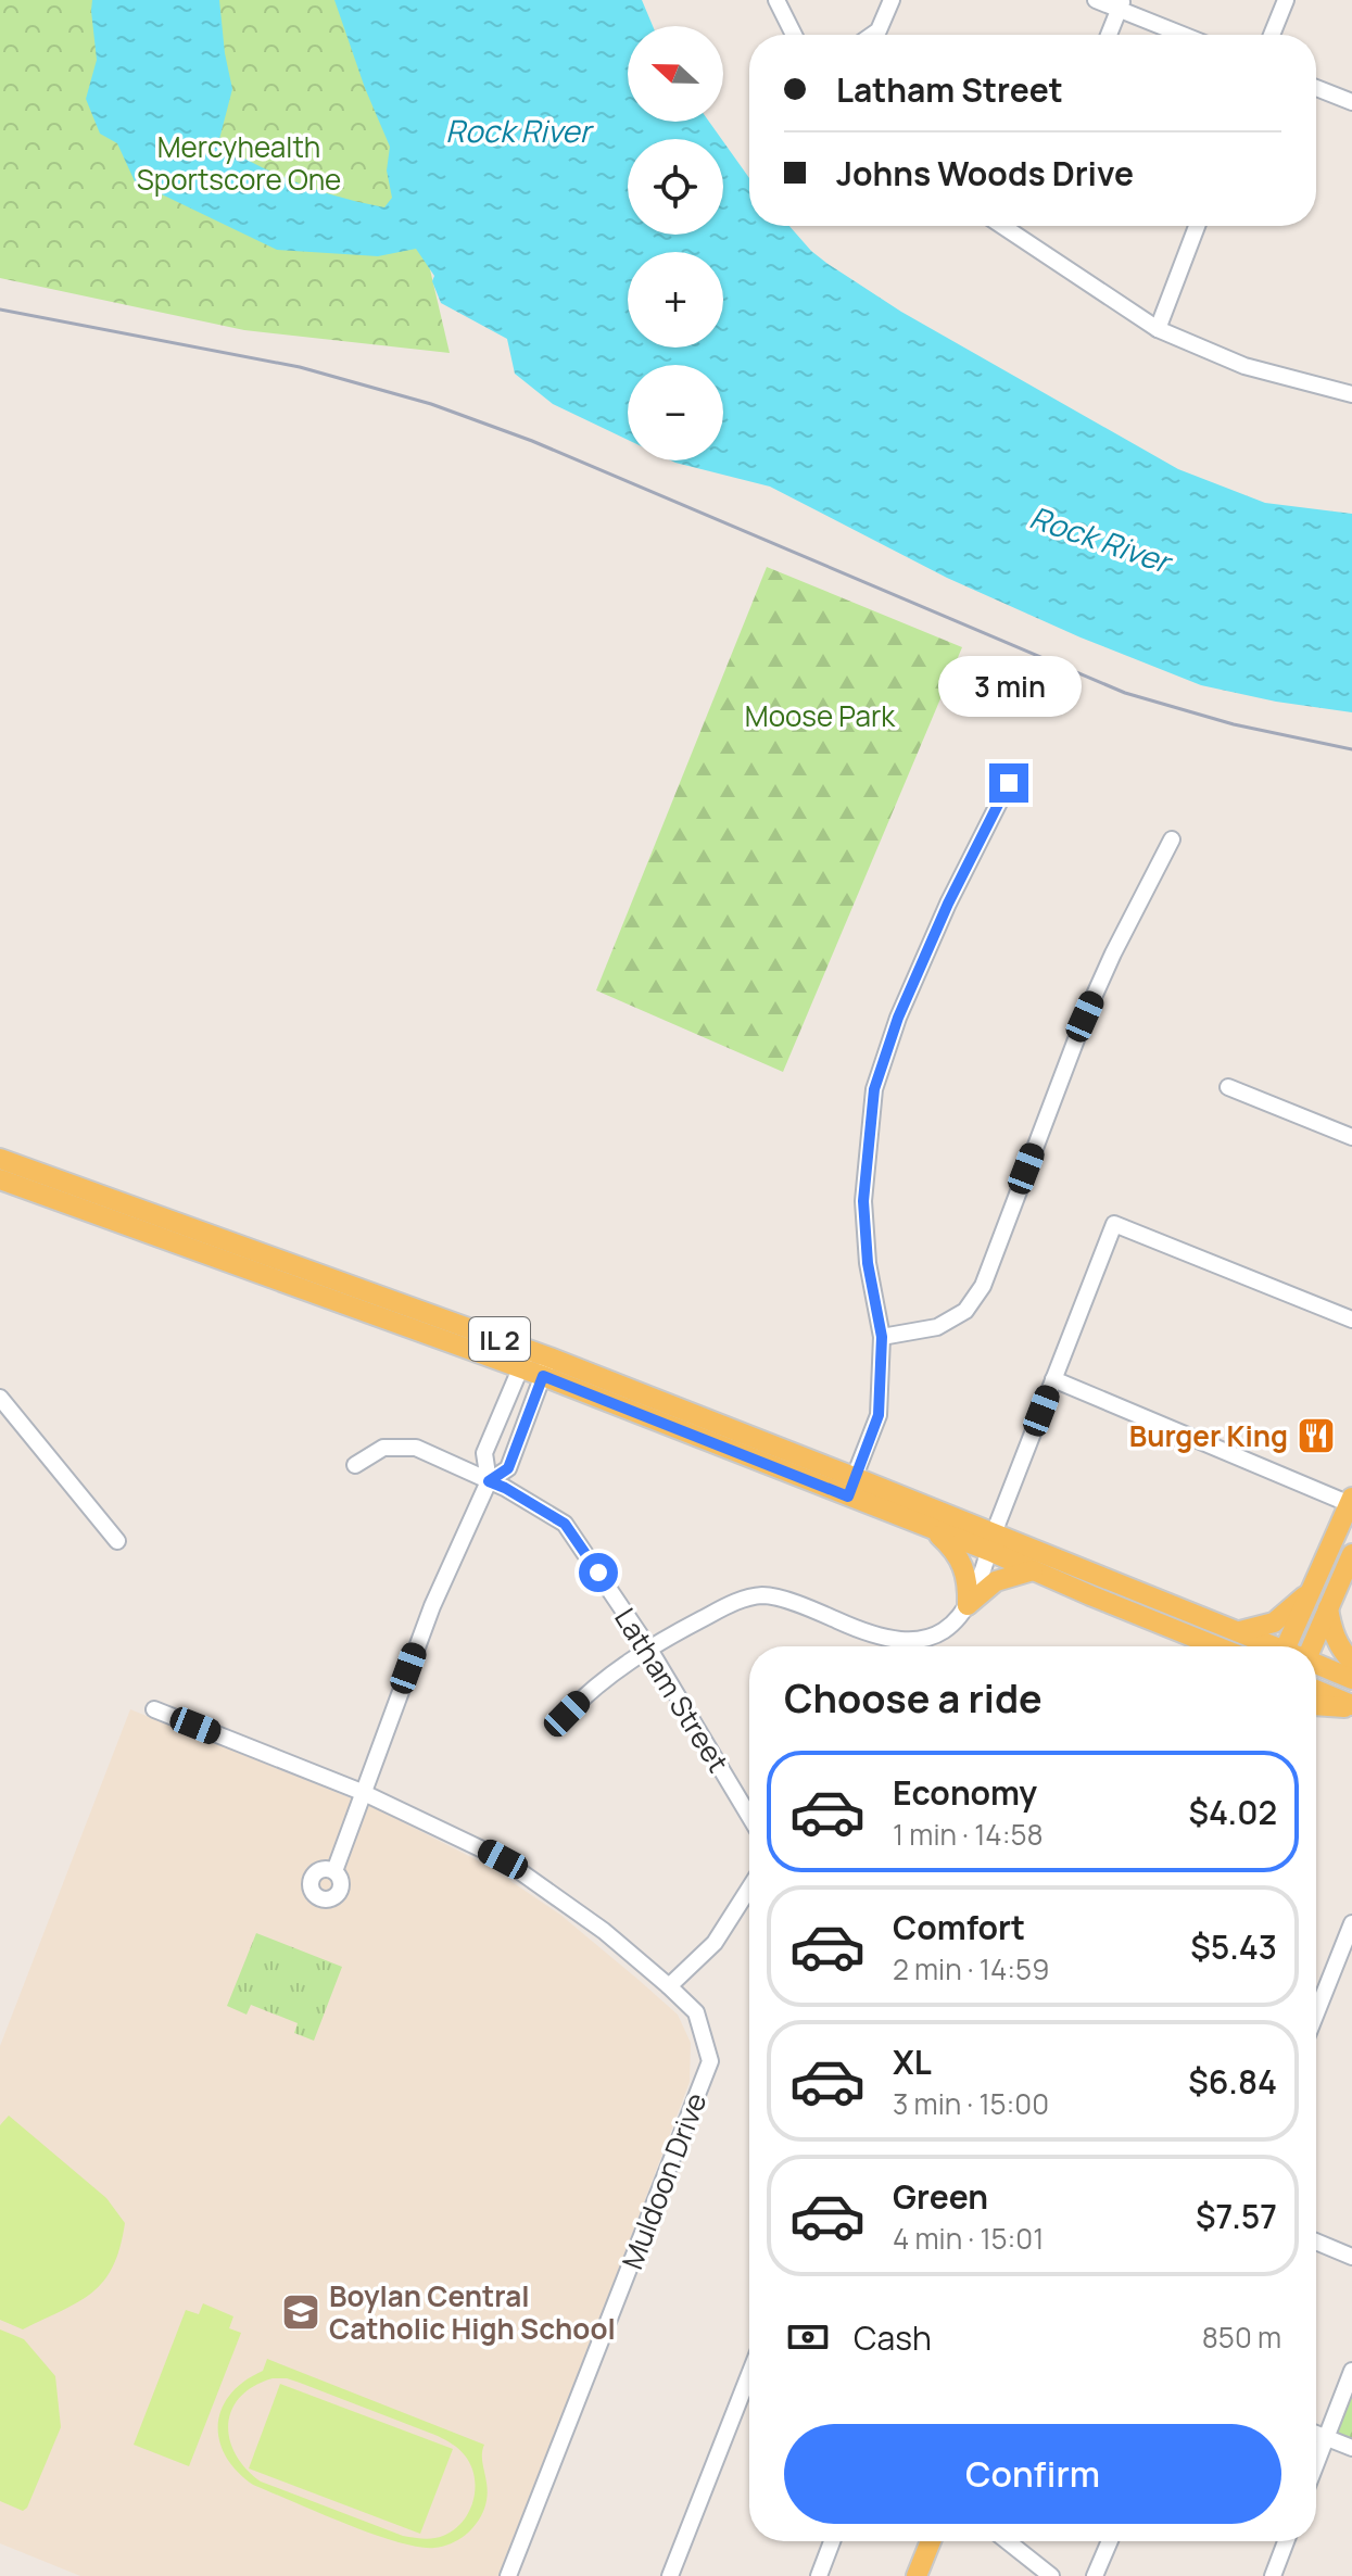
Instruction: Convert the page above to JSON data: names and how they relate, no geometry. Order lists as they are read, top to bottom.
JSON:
{
  "streets": {
    "main road": ["IL 2"],
    "street": ["Latham Street", "Muldoon Drive"]
  },
  "water": ["Rock River"],
  "parks": ["Mercyhealth Sportscore One", "Moose Park"],
  "places": {
    "restaurant": ["Burger King"],
    "school or university": ["Boylan Central Catholic High School"]
  },
  "north": "left",
  "page": {
    "map_buttons": ["+", "−"],
    "banner": ["Latham Street", "Johns Woods Drive"],
    "bubble": "3 min",
    "heading": "Choose a ride",
    "list": [
      {
        "name": "Economy",
        "note": "1 min · 14:58",
        "value": "$4.02"
      },
      {
        "name": "Comfort",
        "note": "2 min · 14:59",
        "value": "$5.43"
      },
      {
        "name": "XL",
        "note": "3 min · 15:00",
        "value": "$6.84"
      },
      {
        "name": "Green",
        "note": "4 min · 15:01",
        "value": "$7.57"
      }
    ],
    "pay": ["Cash", "850 m"],
    "buttons": "Confirm"
  }
}
